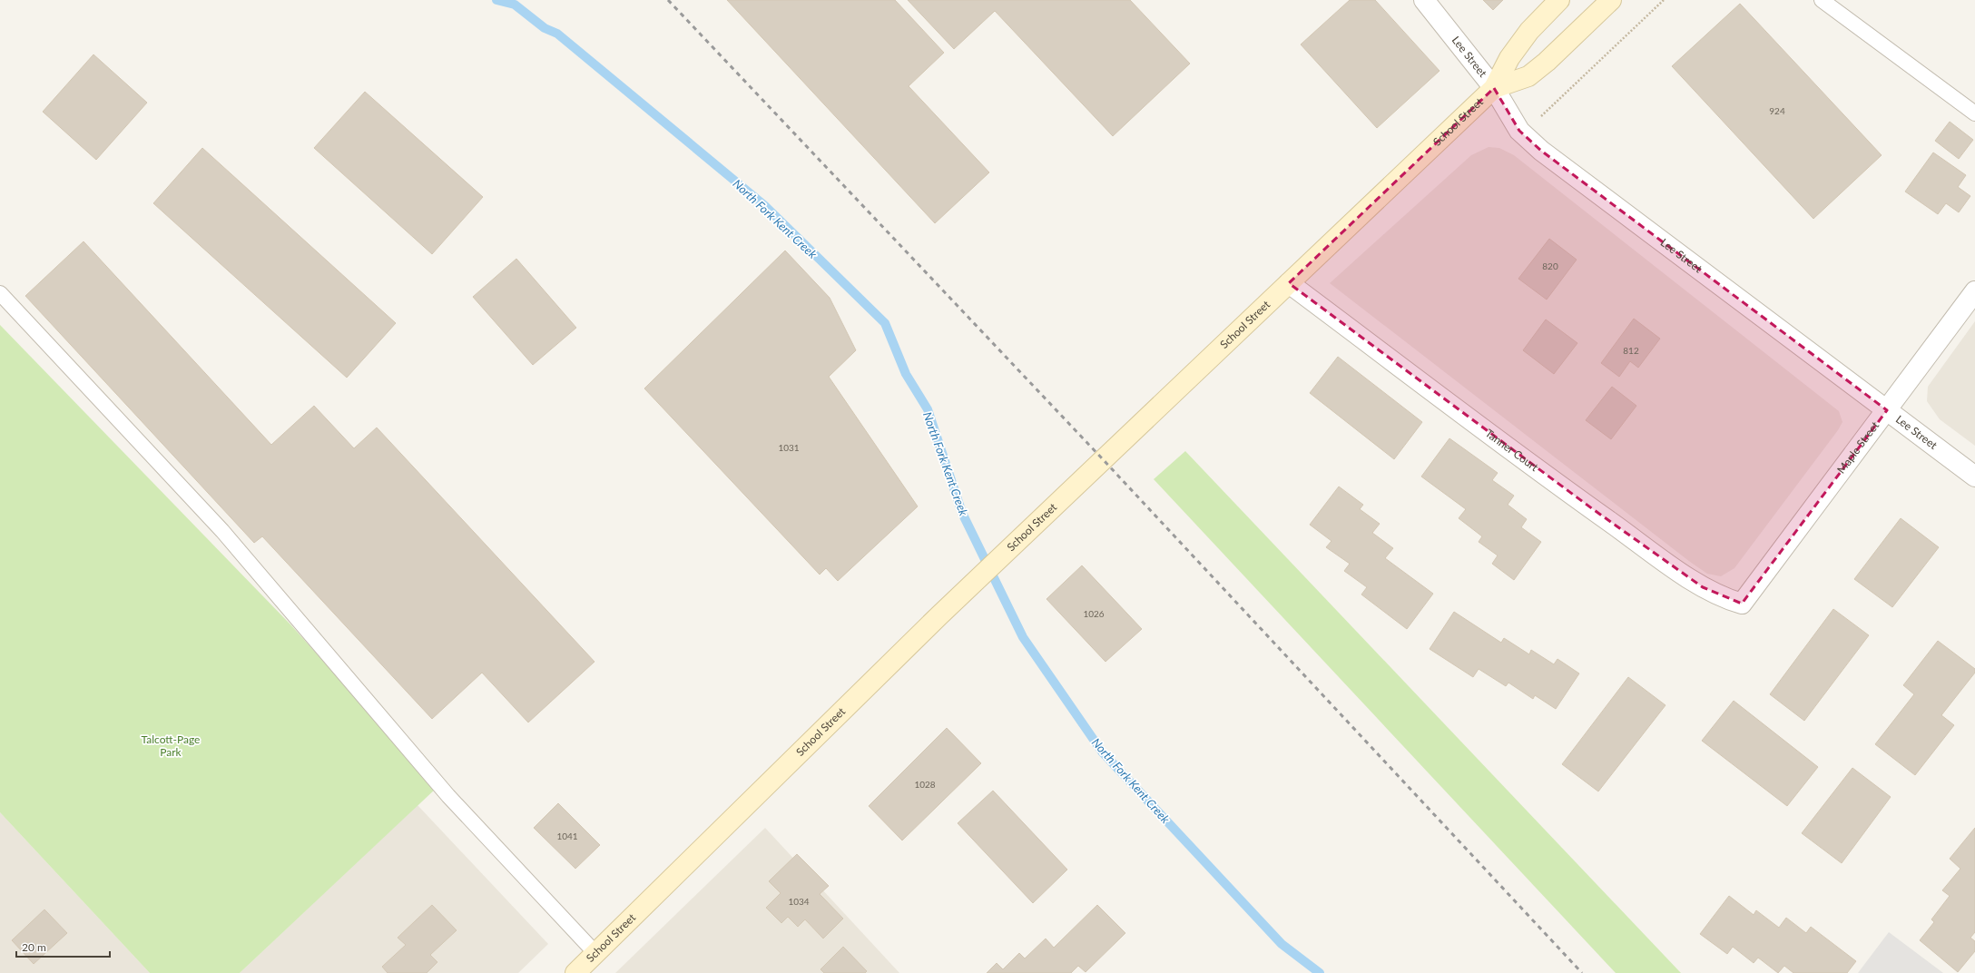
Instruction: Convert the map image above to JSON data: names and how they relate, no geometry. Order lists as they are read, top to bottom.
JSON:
{
  "streets": {
    "main road": ["School Street"],
    "street": ["Lee Street", "Maple Street", "Tanner Court"]
  },
  "crossings": [
    ["Lee Street", "School Street"],
    ["Lee Street", "Maple Street"],
    ["School Street", "Tanner Court"],
    ["Maple Street", "Tanner Court"]
  ],
  "water": ["North Fork Kent Creek"],
  "parks": ["Talcott-Page Park"],
  "house_numbers": [
    "924",
    "820",
    "812",
    "1031",
    "1026",
    "1028",
    "1041",
    "1034"
  ],
  "scale_bar": "20 m"
}
